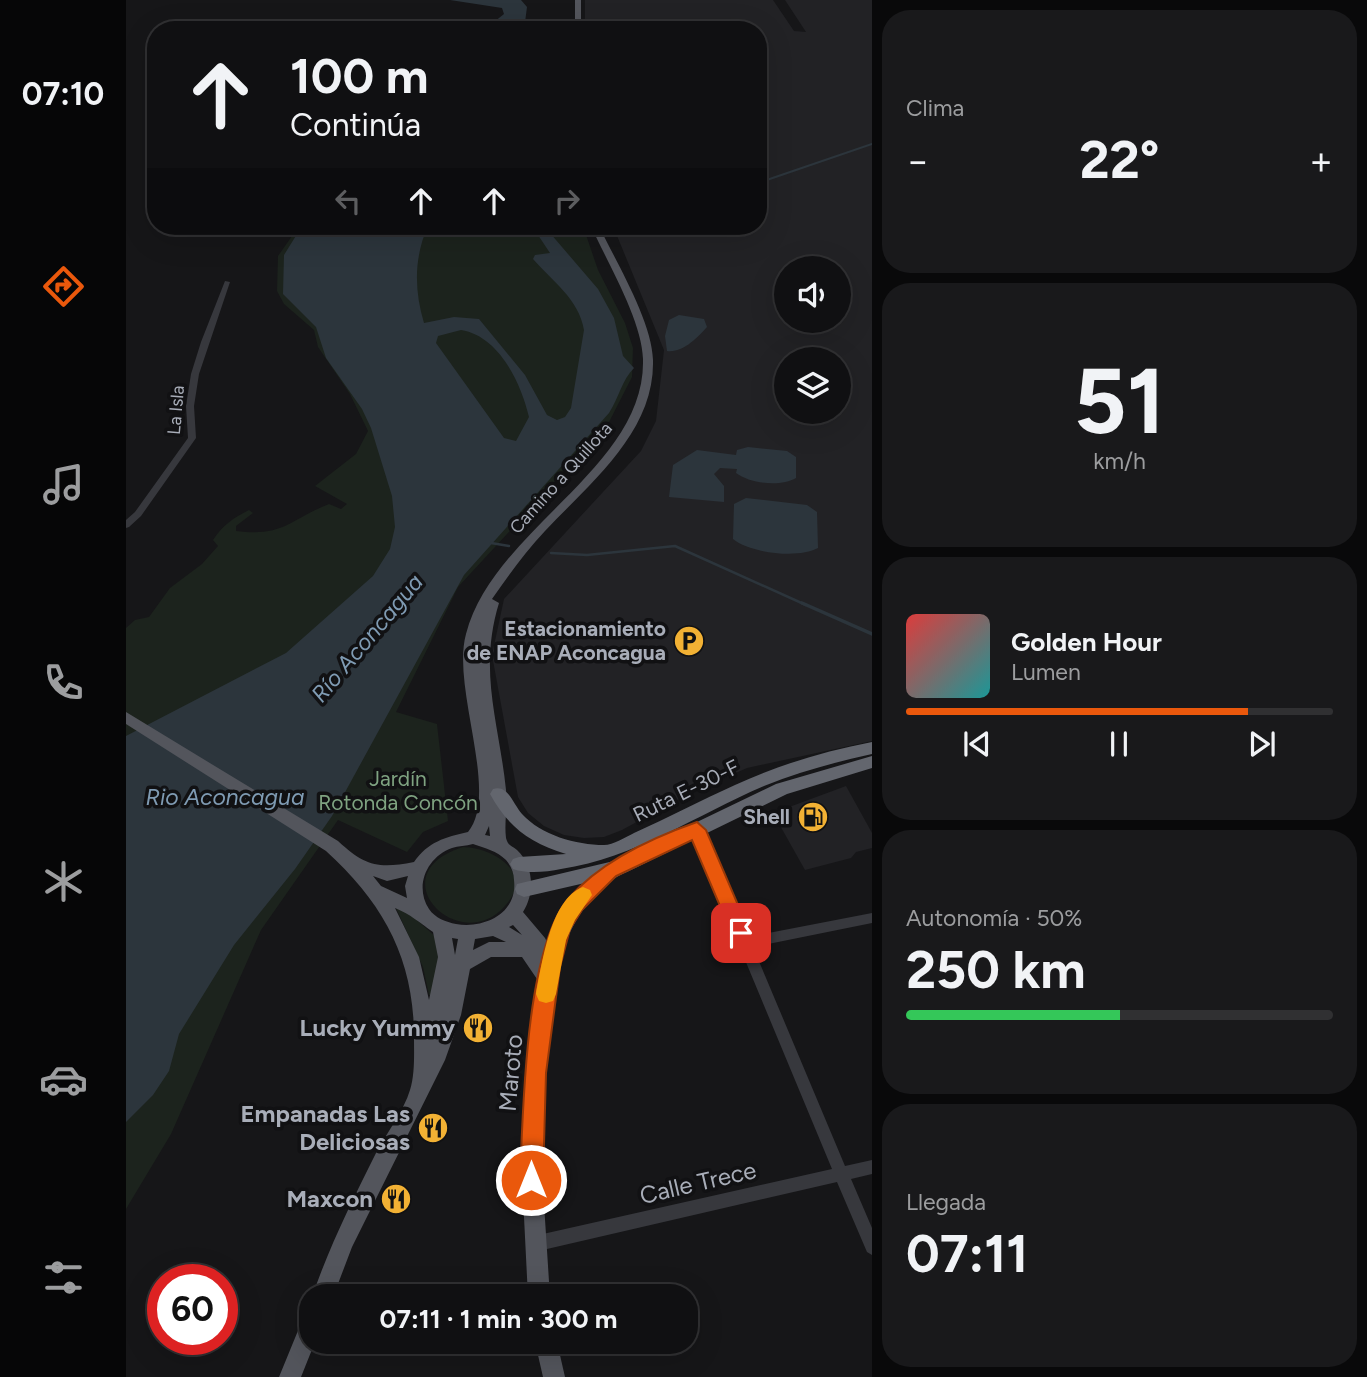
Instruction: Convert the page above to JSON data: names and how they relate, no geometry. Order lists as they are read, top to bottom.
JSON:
{
  "streets": {
    "highway": ["Ruta E-30-F"],
    "main road": ["Camino a Quillota", "Maroto"],
    "street": ["La Isla", "Calle Trece"]
  },
  "crossings": [
    ["Camino a Quillota", "Ruta E-30-F"],
    ["Maroto", "Calle Trece"]
  ],
  "water": ["Río Aconcagua", "Rio Aconcagua"],
  "parks": ["Jardín Rotonda Concón"],
  "places": {
    "parking": ["Estacionamiento de ENAP Aconcagua"],
    "fuel station": ["Shell"],
    "restaurant": ["Lucky Yummy", "Empanadas Las Deliciosas", "Maxcon"]
  },
  "page": {
    "tabs": "07:10",
    "tile": [
      "Clima",
      ["51", "km/h"],
      ["Autonomía · 50%", "250 km"],
      ["Llegada", "07:11"]
    ],
    "turn": ["100 m", "Continúa"],
    "heat": ["−", "22°", "+"],
    "song": ["Golden Hour", "Lumen"],
    "limit": "60",
    "trip": "07:11 · 1 min · 300 m"
  }
}
